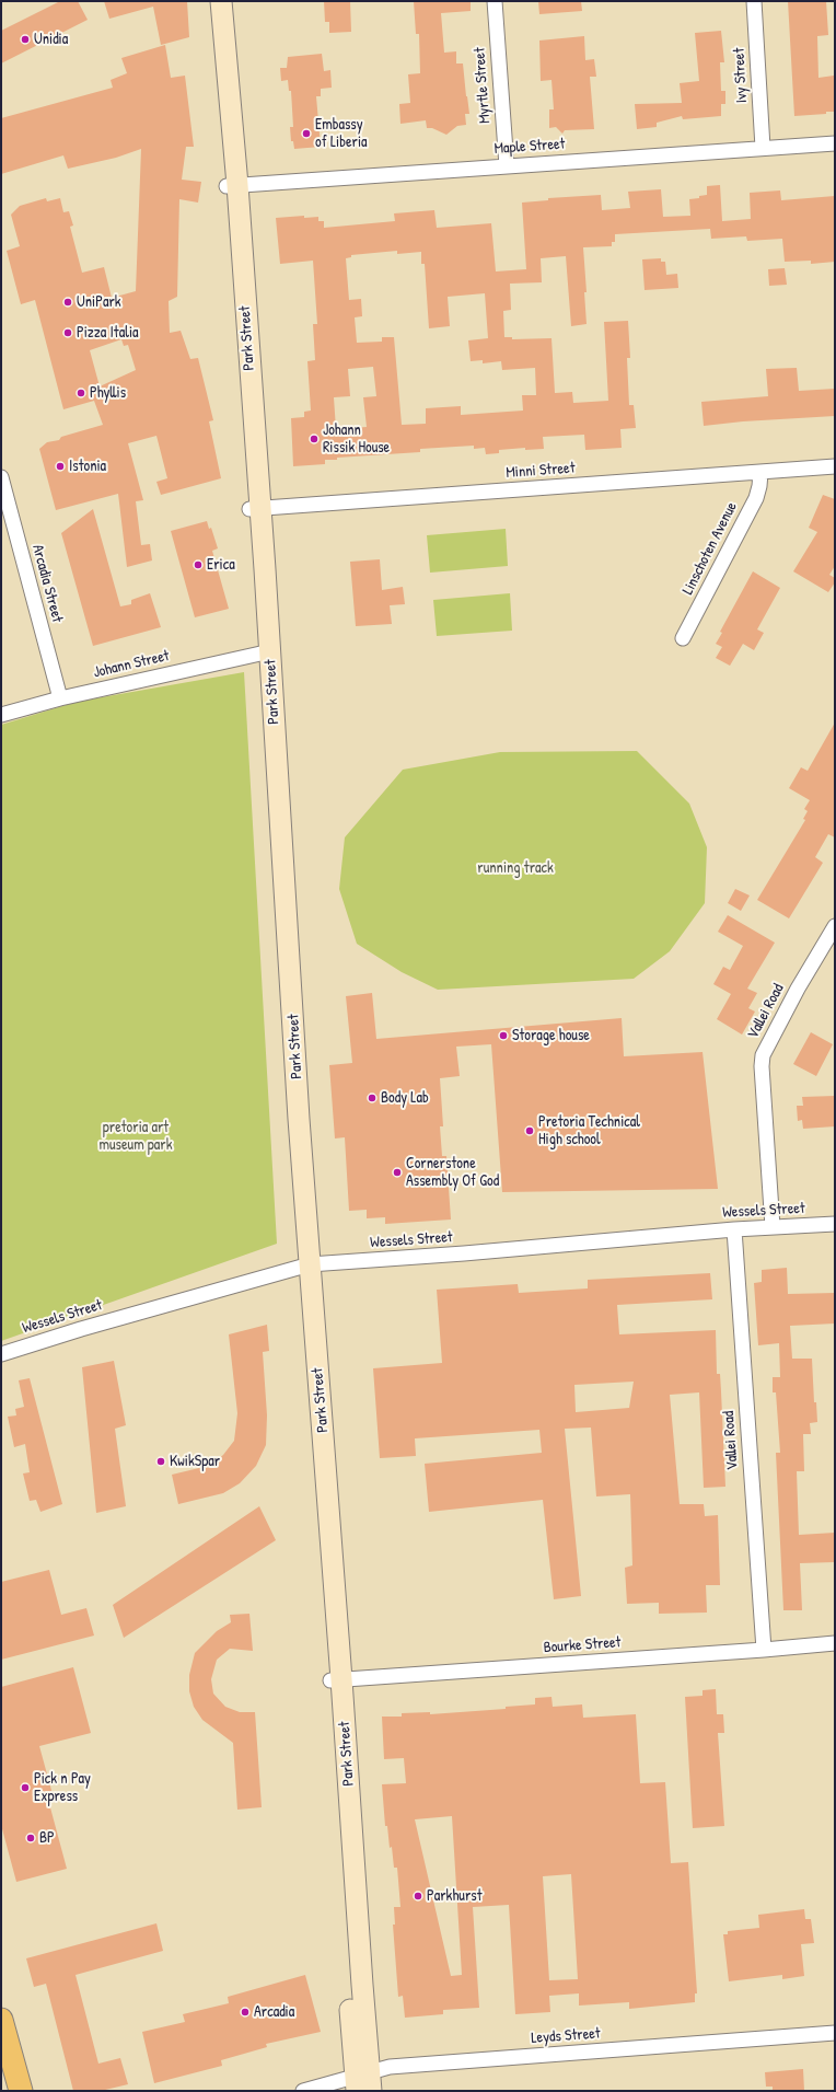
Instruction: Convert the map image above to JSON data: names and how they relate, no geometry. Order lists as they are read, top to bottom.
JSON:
{
  "streets": {
    "street": [
      "Ivy Street",
      "Myrtle Street",
      "Maple Street",
      "Park Street",
      "Minni Street",
      "Linschoten Avenue",
      "Arcadia Street",
      "Johann Street",
      "Vallei Road",
      "Wessels Street",
      "Bourke Street",
      "Leyds Street"
    ]
  },
  "crossings": [
    ["Ivy Street", "Maple Street"],
    ["Myrtle Street", "Maple Street"],
    ["Maple Street", "Park Street"],
    ["Park Street", "Minni Street"],
    ["Park Street", "Johann Street"],
    ["Park Street", "Wessels Street"],
    ["Park Street", "Bourke Street"],
    ["Park Street", "Leyds Street"],
    ["Minni Street", "Linschoten Avenue"],
    ["Arcadia Street", "Johann Street"],
    ["Vallei Road", "Wessels Street"],
    ["Vallei Road", "Bourke Street"]
  ],
  "parks": ["running track", "pretoria art museum park"],
  "places": [
    "Unidia",
    "Embassy of Liberia",
    "UniPark",
    "Pizza Italia",
    "Phyllis",
    "Johann Rissik House",
    "Istonia",
    "Erica",
    "Storage house",
    "Body Lab",
    "Pretoria Technical High school",
    "Cornerstone Assembly Of God",
    "KwikSpar",
    "Pick n Pay Express",
    "BP",
    "Parkhurst",
    "Arcadia"
  ]
}
